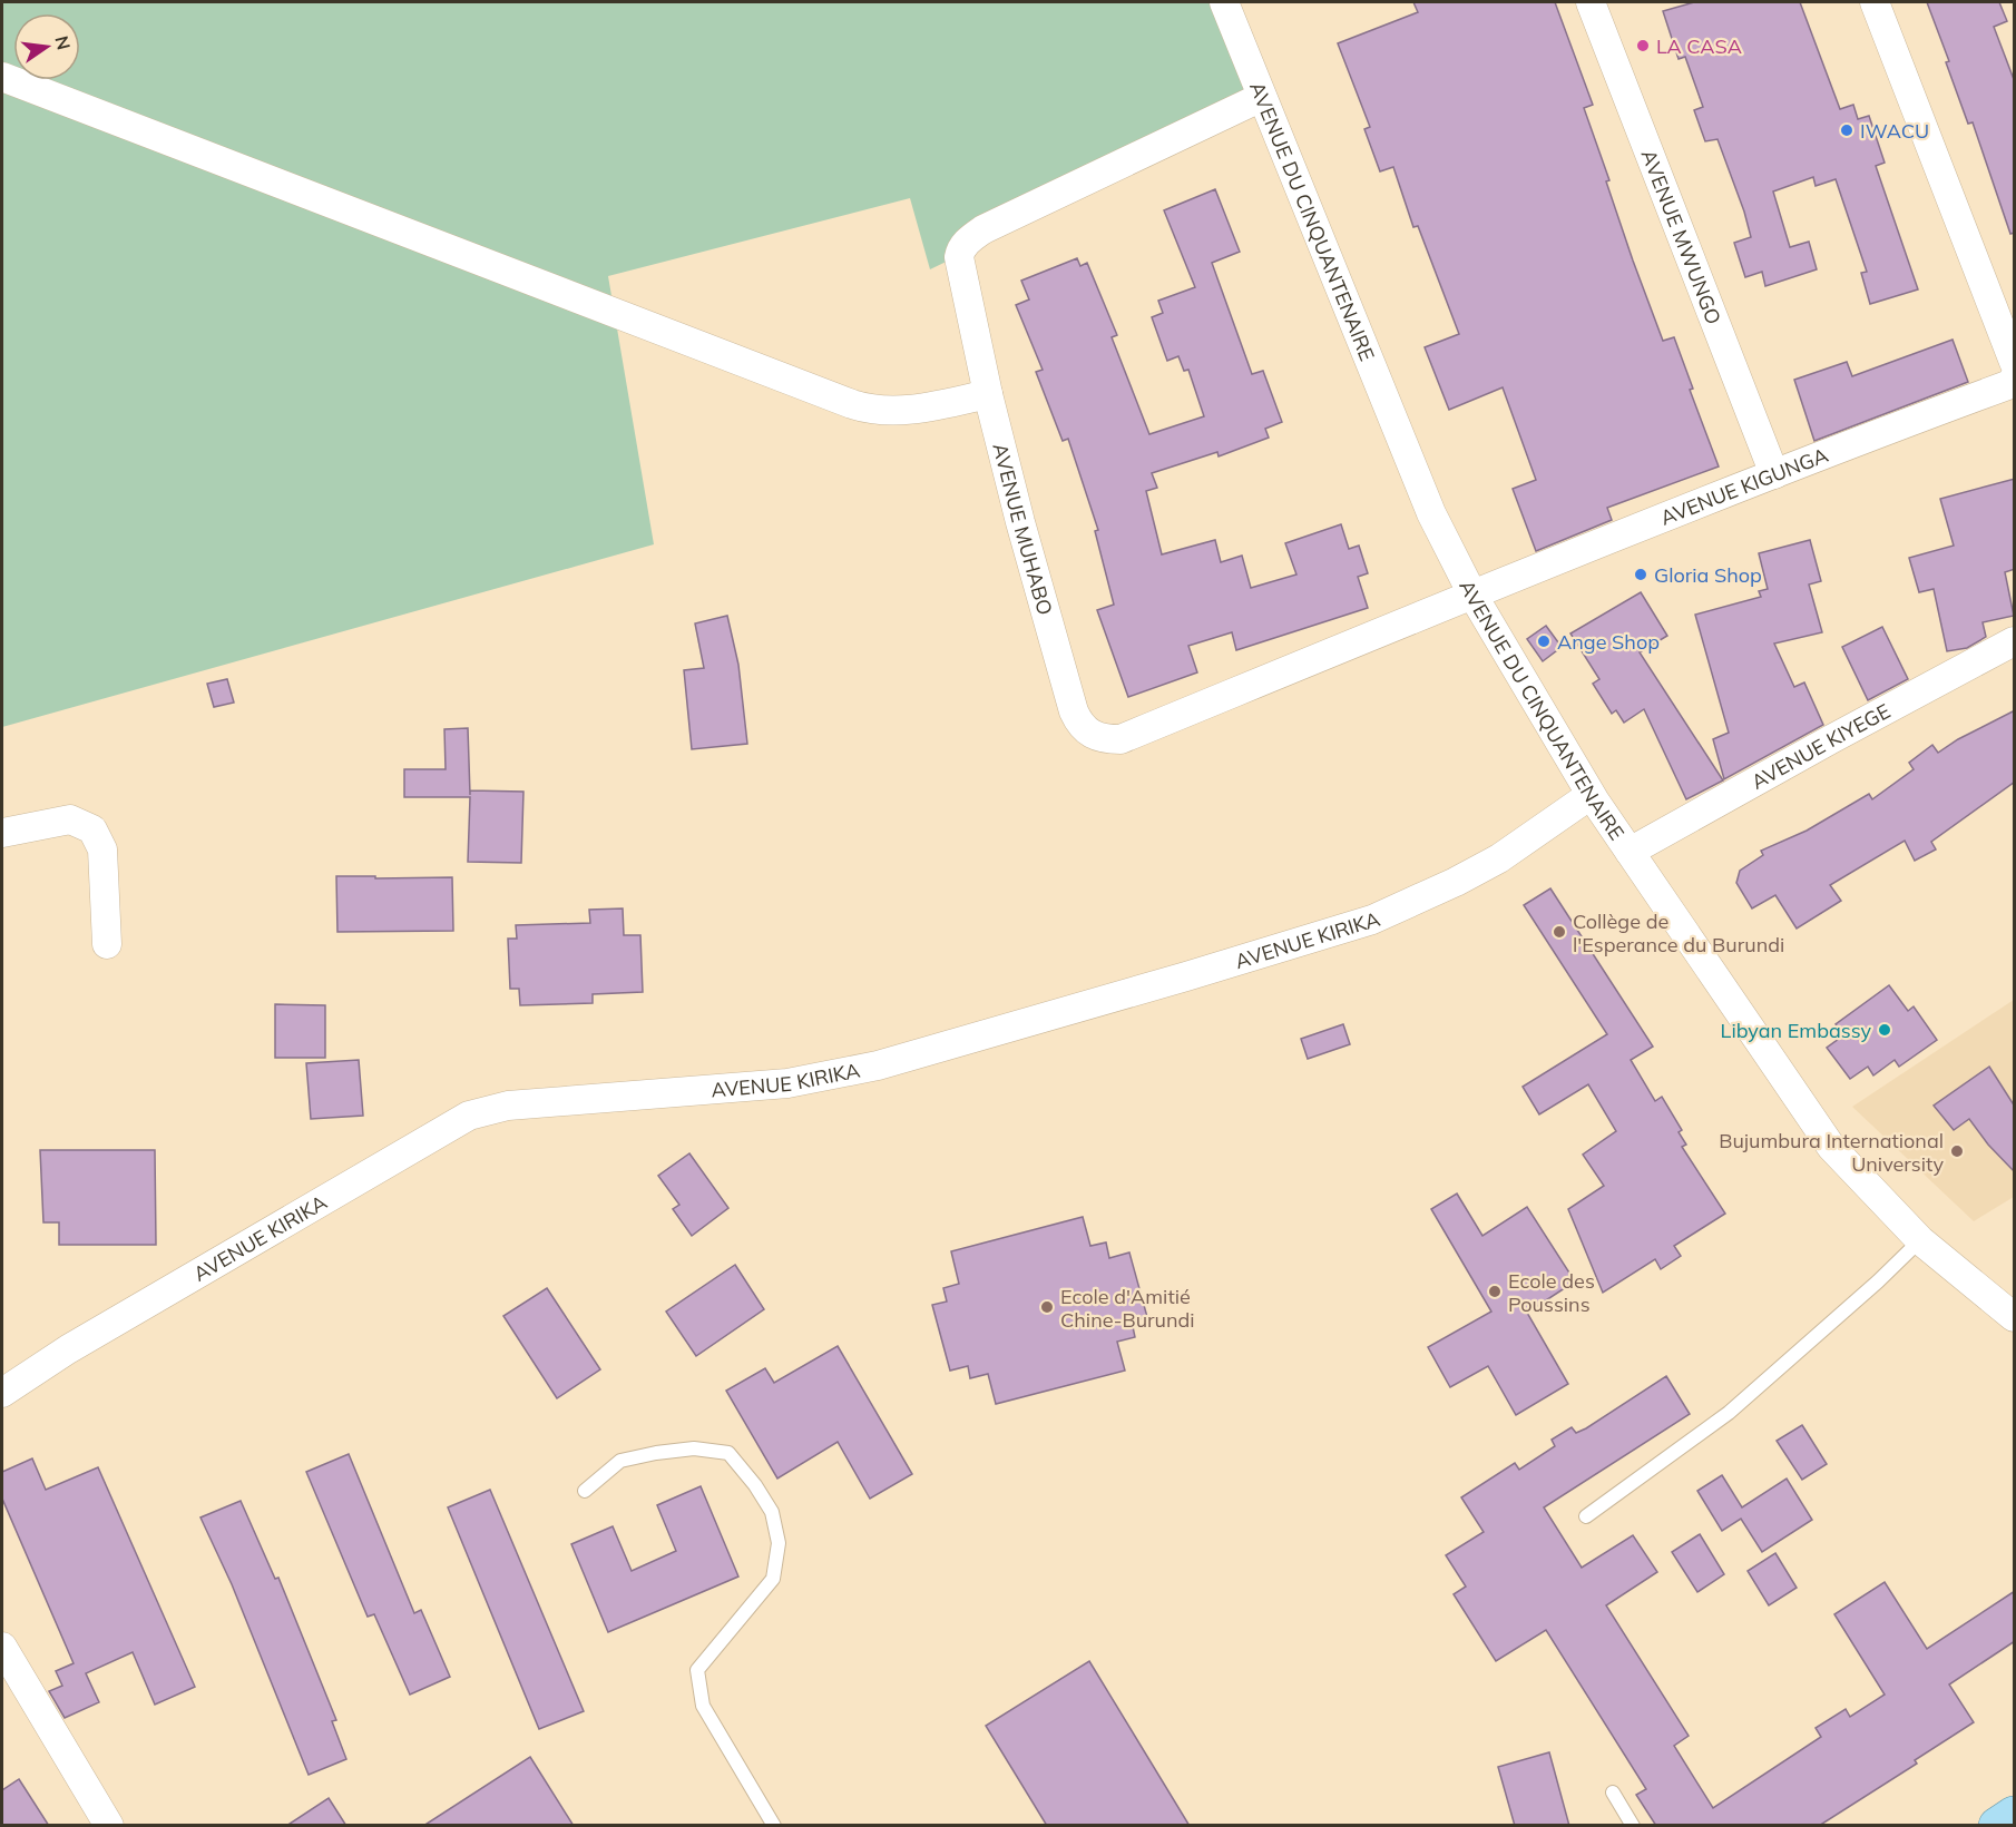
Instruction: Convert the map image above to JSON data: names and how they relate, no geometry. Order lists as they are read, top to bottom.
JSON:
{
  "streets": {
    "street": [
      "AVENUE DU CINQUANTENAIRE",
      "AVENUE MWUNGO",
      "AVENUE KIGUNGA",
      "AVENUE MUHABO",
      "AVENUE KIYEGE",
      "AVENUE KIRIKA"
    ]
  },
  "crossings": [
    ["AVENUE DU CINQUANTENAIRE", "AVENUE KIGUNGA"],
    ["AVENUE DU CINQUANTENAIRE", "AVENUE MUHABO"],
    ["AVENUE DU CINQUANTENAIRE", "AVENUE KIYEGE"],
    ["AVENUE DU CINQUANTENAIRE", "AVENUE KIRIKA"],
    ["AVENUE MWUNGO", "AVENUE KIGUNGA"],
    ["AVENUE KIGUNGA", "AVENUE MUHABO"]
  ],
  "places": [
    "LA CASA",
    "IWACU",
    "Gloria Shop",
    "Ange Shop",
    "Collège de l'Esperance du Burundi",
    "Libyan Embassy",
    "Bujumbura International University",
    "Ecole des Poussins",
    "Ecole d'Amitié Chine-Burundi"
  ],
  "north": "right"
}
